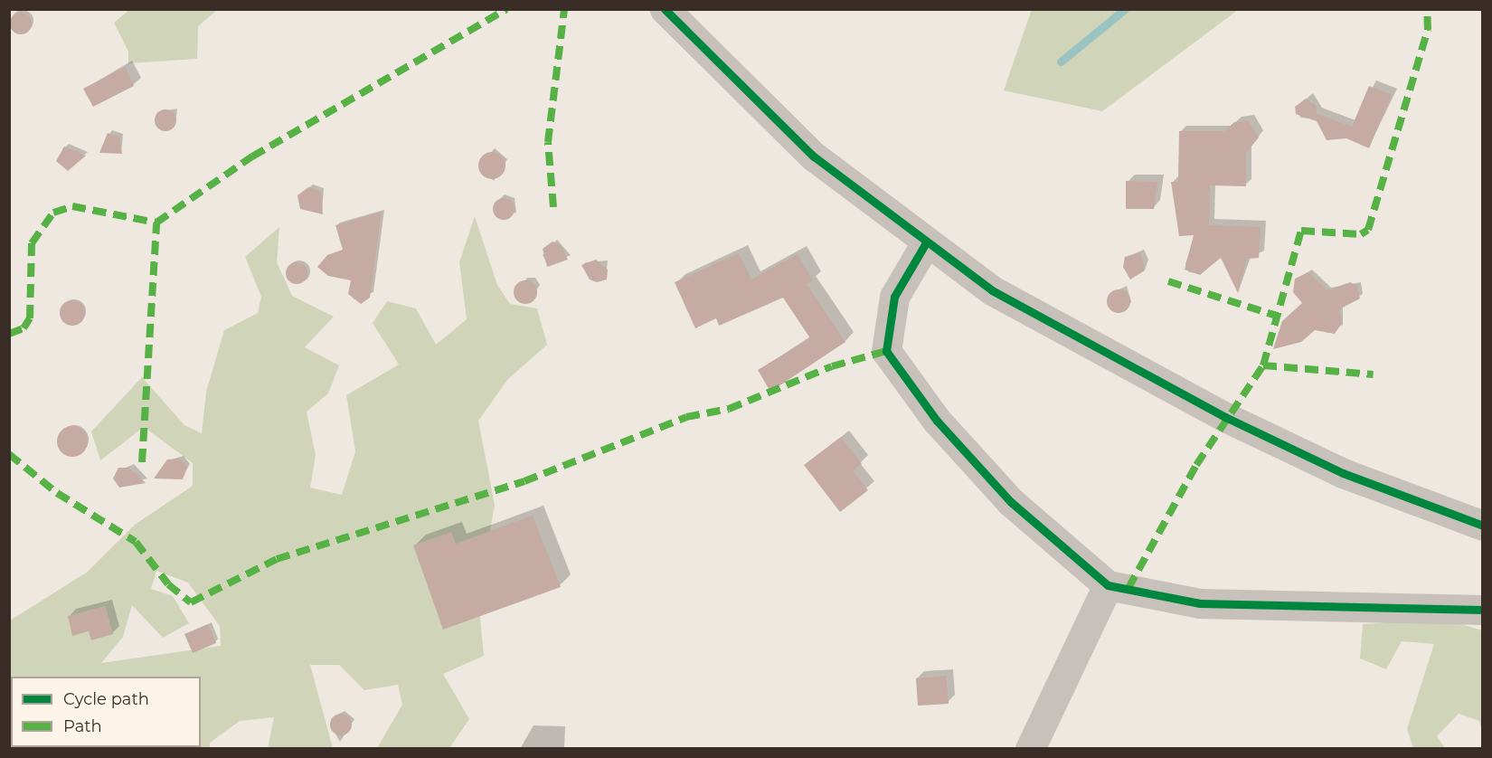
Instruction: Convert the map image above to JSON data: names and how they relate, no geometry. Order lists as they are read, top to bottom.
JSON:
{
  "legend": ["Cycle path", "Path"]
}
